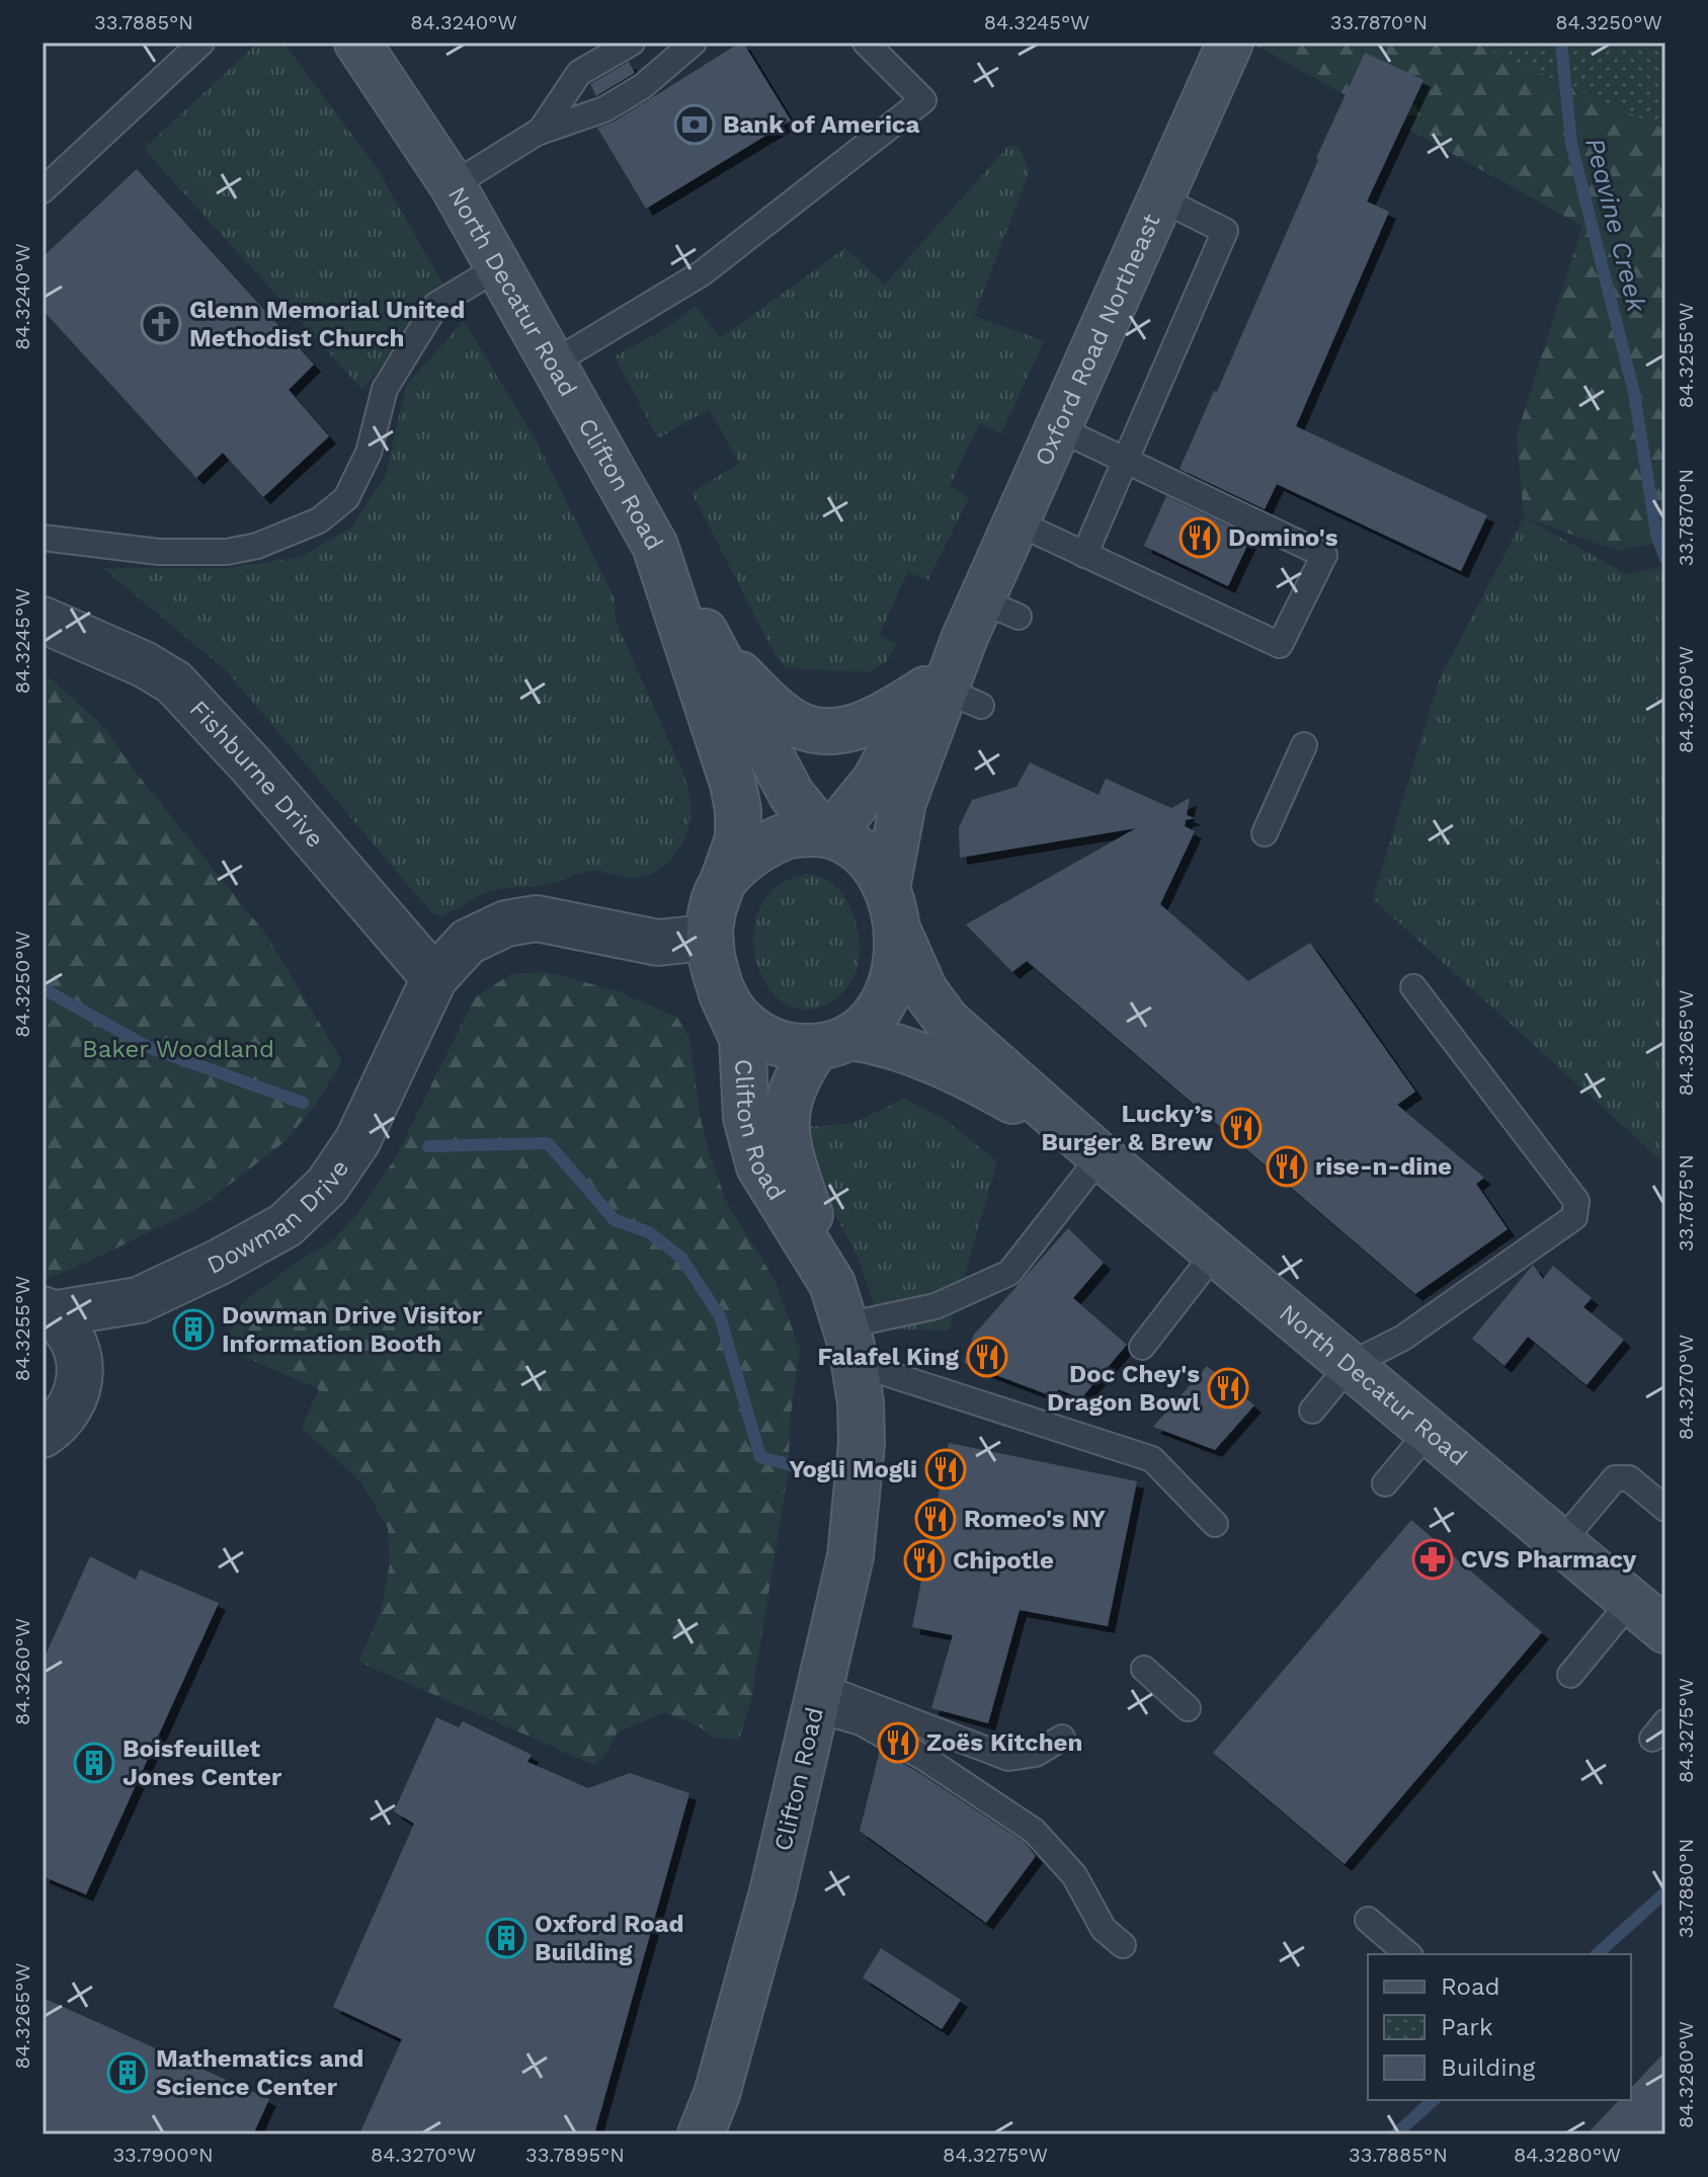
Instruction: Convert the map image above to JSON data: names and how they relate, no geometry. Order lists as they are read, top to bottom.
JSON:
{
  "streets": {
    "main road": ["North Decatur Road", "Oxford Road Northeast", "Clifton Road"],
    "street": ["Fishburne Drive", "Dowman Drive"]
  },
  "crossings": [
    ["North Decatur Road", "Oxford Road Northeast"],
    ["North Decatur Road", "Clifton Road"],
    ["North Decatur Road", "Dowman Drive"],
    ["Oxford Road Northeast", "Clifton Road"],
    ["Oxford Road Northeast", "Dowman Drive"],
    ["Clifton Road", "Dowman Drive"],
    ["Fishburne Drive", "Dowman Drive"]
  ],
  "water": ["Peavine Creek"],
  "parks": ["Baker Woodland"],
  "places": {
    "bank": ["Bank of America"],
    "church": ["Glenn Memorial United Methodist Church"],
    "restaurant": [
      "Domino's",
      "Lucky’s Burger & Brew",
      "rise-n-dine",
      "Falafel King",
      "Doc Chey's Dragon Bowl",
      "Yogli Mogli",
      "Romeo's NY",
      "Chipotle",
      "Zoës Kitchen"
    ],
    "building": [
      "Dowman Drive Visitor Information Booth",
      "Boisfeuillet Jones Center",
      "Oxford Road Building",
      "Mathematics and Science Center"
    ],
    "pharmacy": ["CVS Pharmacy"]
  },
  "legend": ["Road", "Park", "Building"],
  "coordinates": [
    "33.7885°N",
    "84.3240°W",
    "84.3245°W",
    "33.7870°N",
    "84.3250°W",
    "84.3255°W",
    "84.3260°W",
    "84.3265°W",
    "33.7875°N",
    "84.3270°W",
    "84.3275°W",
    "33.7880°N",
    "84.3280°W",
    "33.7900°N",
    "33.7895°N"
  ]
}
